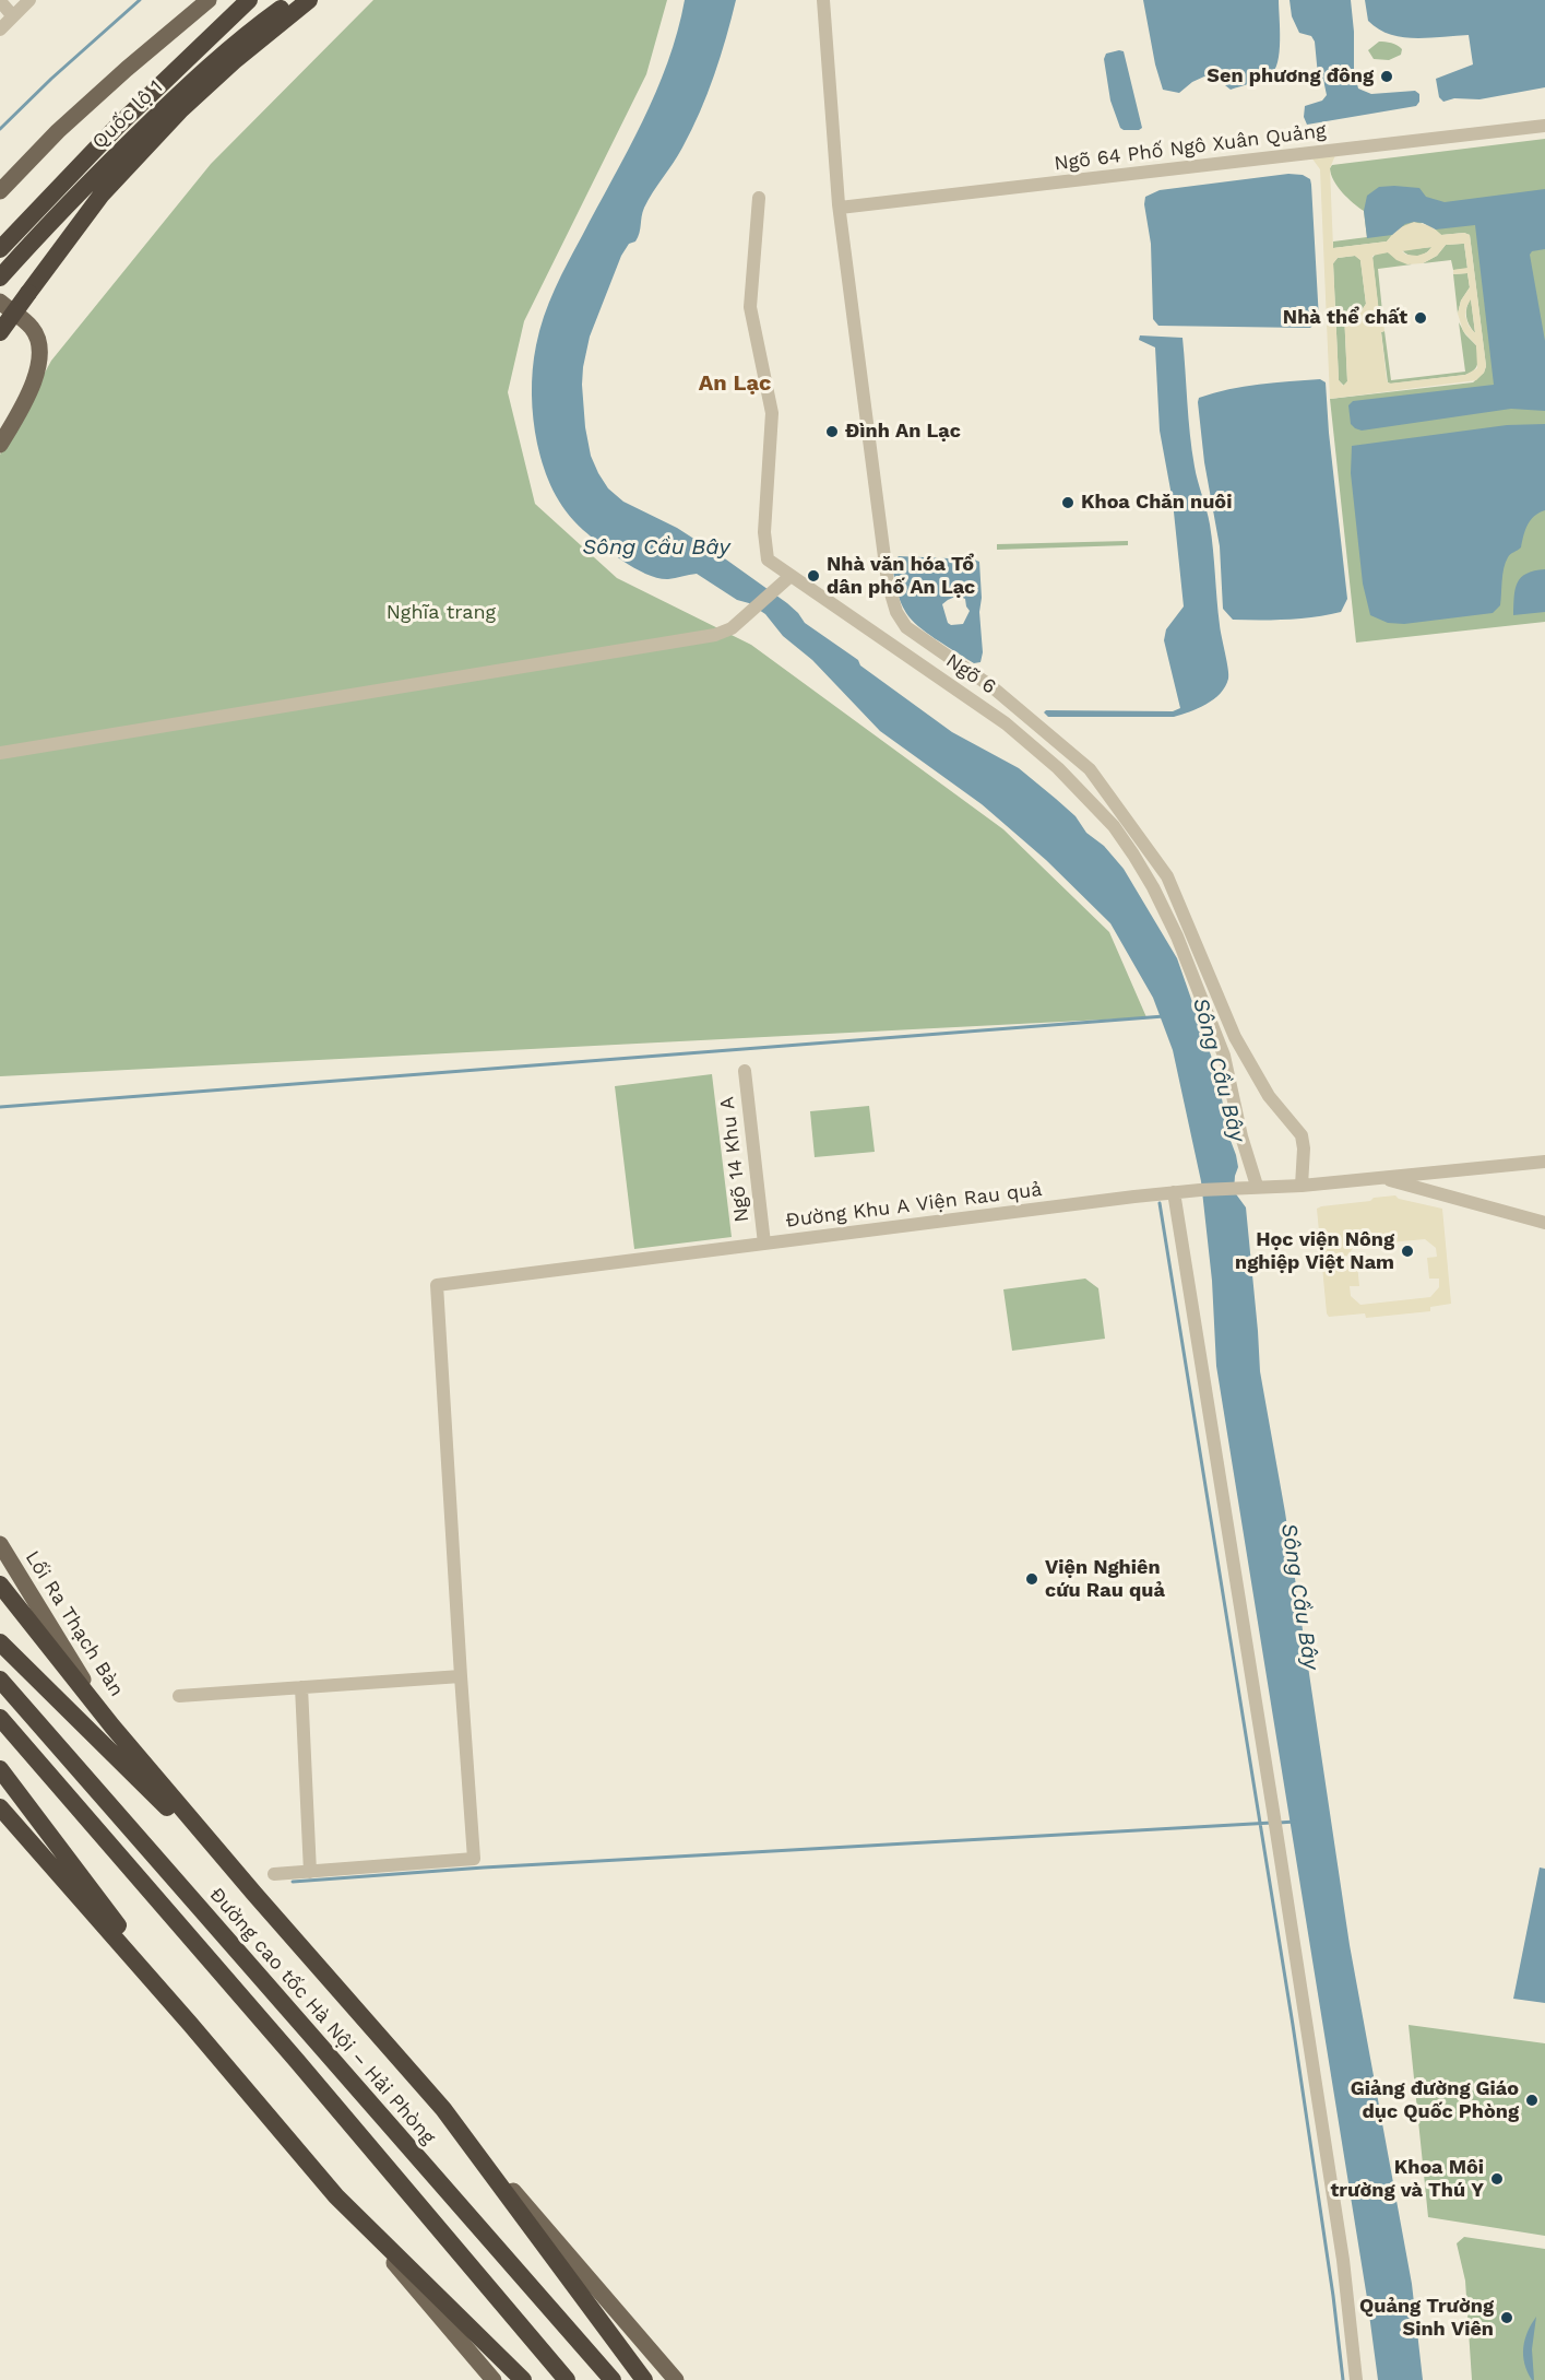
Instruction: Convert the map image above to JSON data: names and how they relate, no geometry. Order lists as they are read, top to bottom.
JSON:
{
  "streets": {
    "highway": ["Quốc lộ 1", "Đường cao tốc Hà Nội – Hải Phòng"],
    "main road": ["Lối Ra Thạch Bàn"],
    "street": [
      "Ngõ 64 Phố Ngô Xuân Quảng",
      "Ngõ 6",
      "Ngõ 14 Khu A",
      "Đường Khu A Viện Rau quả"
    ]
  },
  "crossings": [
    ["Ngõ 6", "Đường Khu A Viện Rau quả"],
    ["Ngõ 14 Khu A", "Đường Khu A Viện Rau quả"]
  ],
  "districts": ["An Lạc"],
  "water": ["Sông Cầu Bây"],
  "parks": ["Nghĩa trang"],
  "places": [
    "Sen phương đông",
    "Nhà thể chất",
    "Đình An Lạc",
    "Khoa Chăn nuôi",
    "Nhà văn hóa Tổ dân phố An Lạc",
    "Học viện Nông nghiệp Việt Nam",
    "Viện Nghiên cứu Rau quả",
    "Giảng đường Giáo dục Quốc Phòng",
    "Khoa Môi trường và Thú Y",
    "Quảng Trường Sinh Viên"
  ]
}
